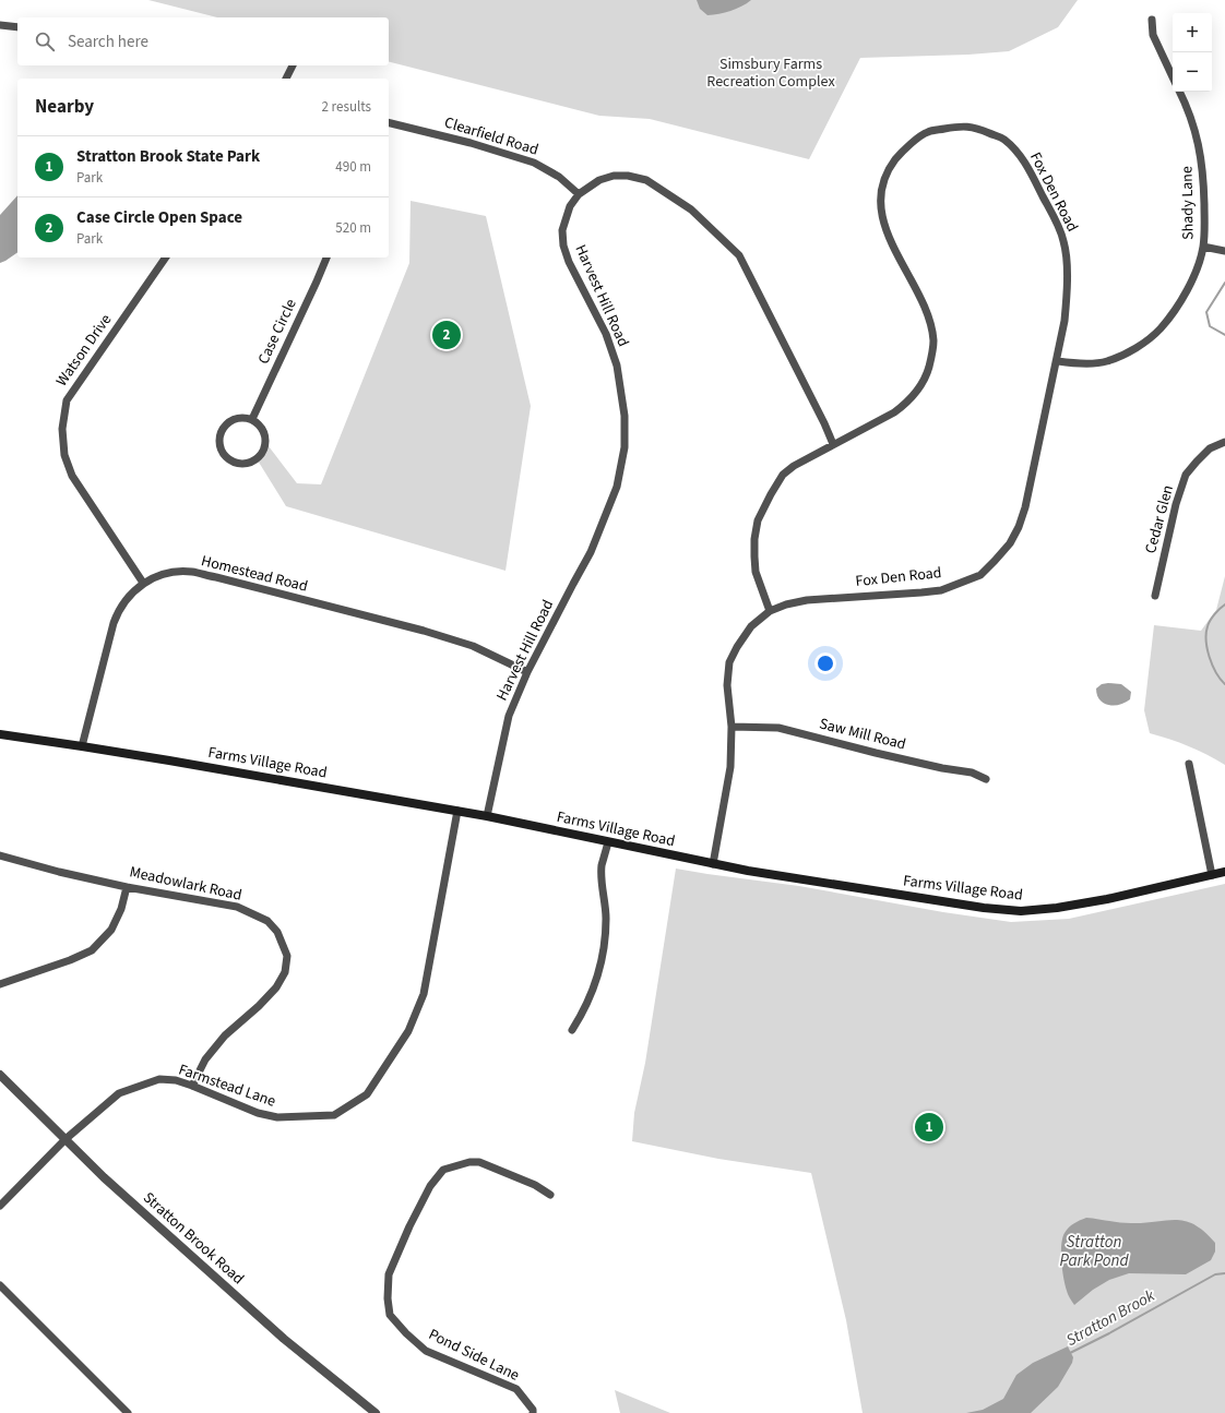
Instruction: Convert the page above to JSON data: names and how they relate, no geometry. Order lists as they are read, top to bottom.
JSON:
{
  "streets": {
    "main road": ["Farms Village Road"],
    "street": [
      "Clearfield Road",
      "Fox Den Road",
      "Shady Lane",
      "Harvest Hill Road",
      "Case Circle",
      "Watson Drive",
      "Cedar Glen",
      "Homestead Road",
      "Saw Mill Road",
      "Meadowlark Road",
      "Farmstead Lane",
      "Stratton Brook Road",
      "Pond Side Lane"
    ]
  },
  "crossings": [
    ["Clearfield Road", "Harvest Hill Road"],
    ["Fox Den Road", "Shady Lane"],
    ["Fox Den Road", "Harvest Hill Road"],
    ["Fox Den Road", "Saw Mill Road"],
    ["Fox Den Road", "Farms Village Road"],
    ["Harvest Hill Road", "Homestead Road"],
    ["Harvest Hill Road", "Farms Village Road"],
    ["Watson Drive", "Homestead Road"],
    ["Homestead Road", "Farms Village Road"],
    ["Farms Village Road", "Farmstead Lane"],
    ["Meadowlark Road", "Farmstead Lane"],
    ["Farmstead Lane", "Stratton Brook Road"]
  ],
  "water": ["Stratton Park Pond", "Stratton Brook"],
  "parks": ["Simsbury Farms Recreation Complex"],
  "page": {
    "map_buttons": ["+", "−"],
    "search": "Search here",
    "heading": ["Nearby", "2 results"],
    "list": [
      {
        "mark": "1",
        "name": "Stratton Brook State Park",
        "note": "Park",
        "value": "490 m"
      },
      {
        "mark": "2",
        "name": "Case Circle Open Space",
        "note": "Park",
        "value": "520 m"
      }
    ],
    "pins": ["2", "1"]
  }
}
